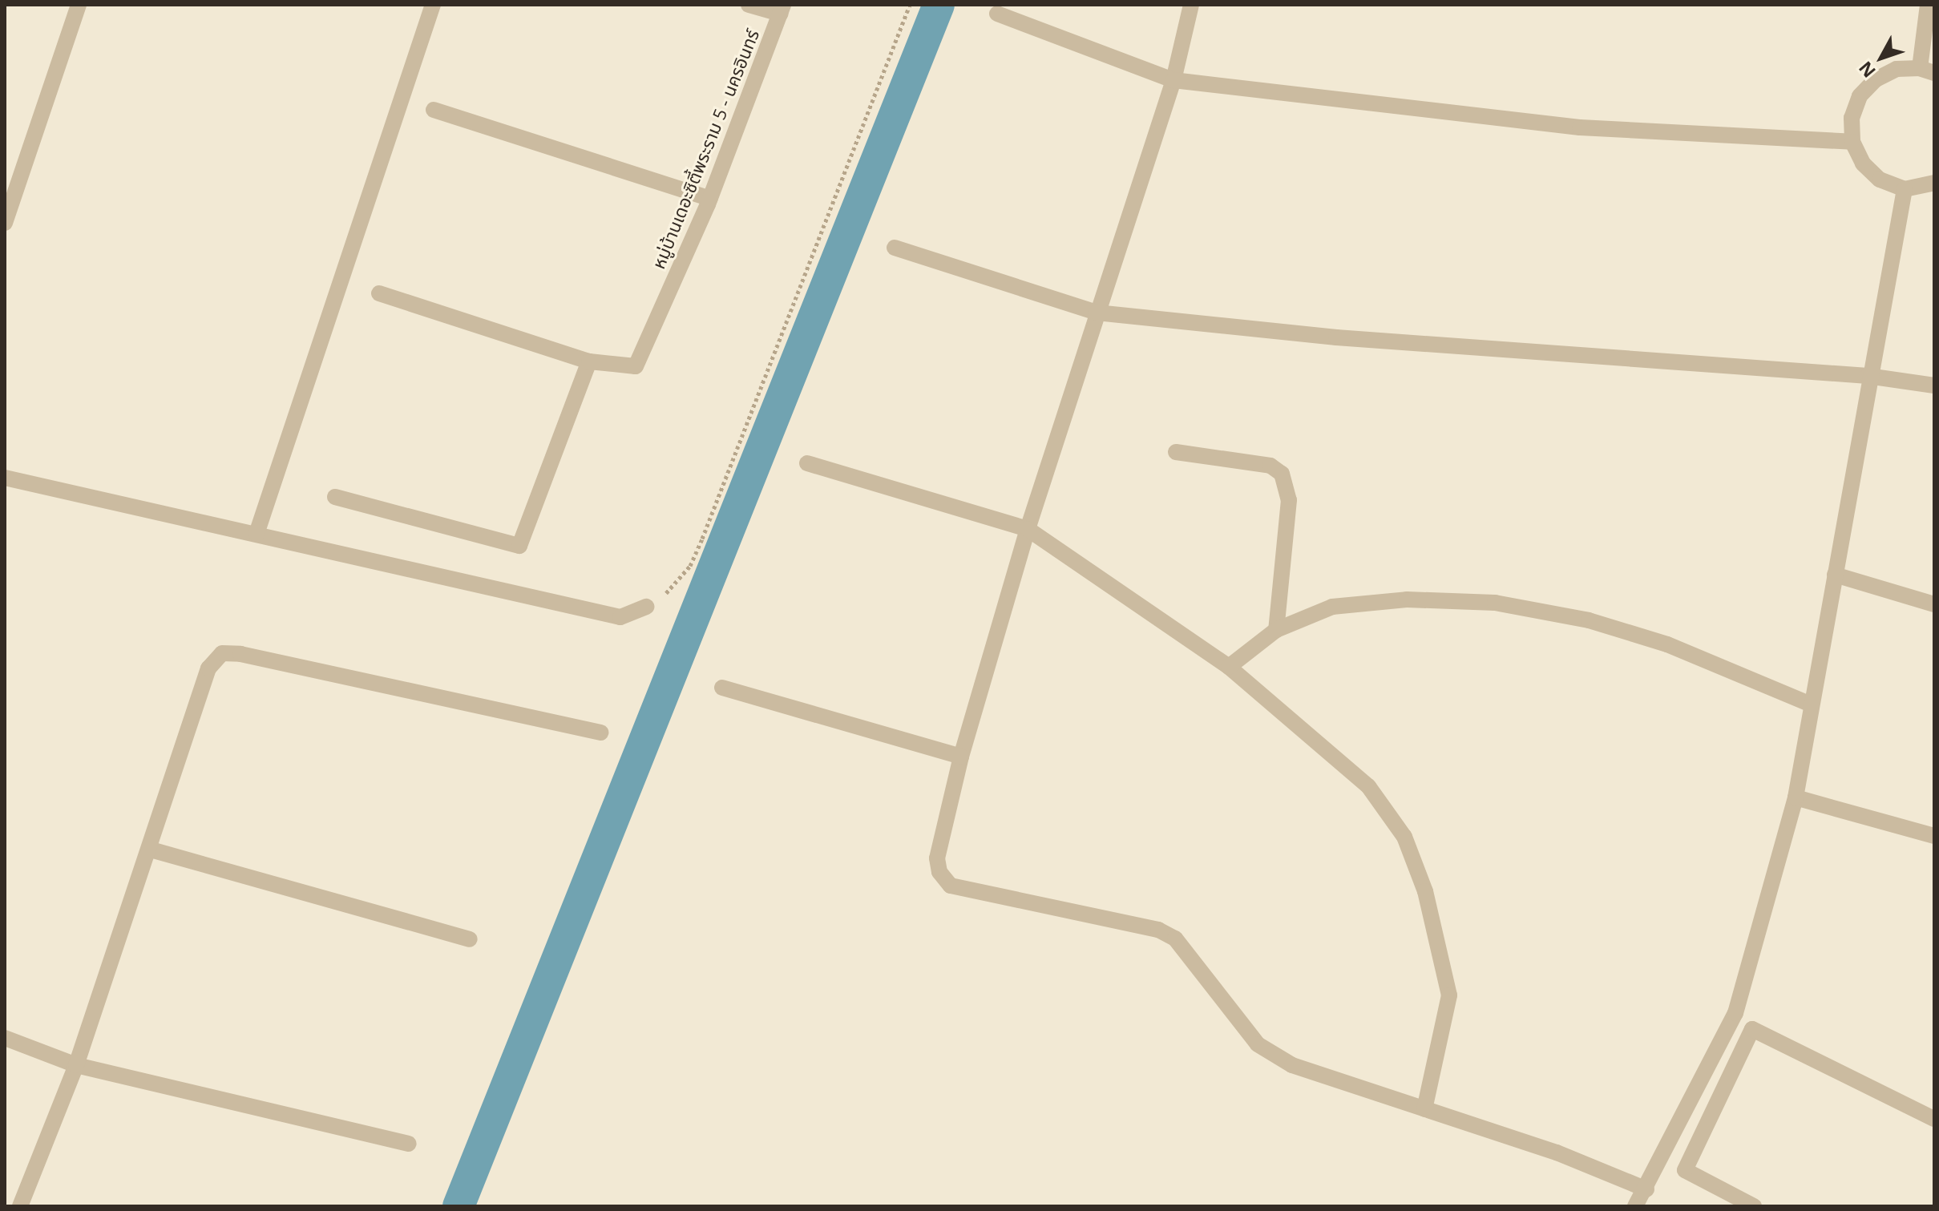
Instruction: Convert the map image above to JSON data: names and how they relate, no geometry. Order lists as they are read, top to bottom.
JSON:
{
  "streets": {
    "street": ["หมู่บ้านเดอะซิตี้พระราม 5 - นครอินทร์"]
  },
  "north": "bottom left"
}
